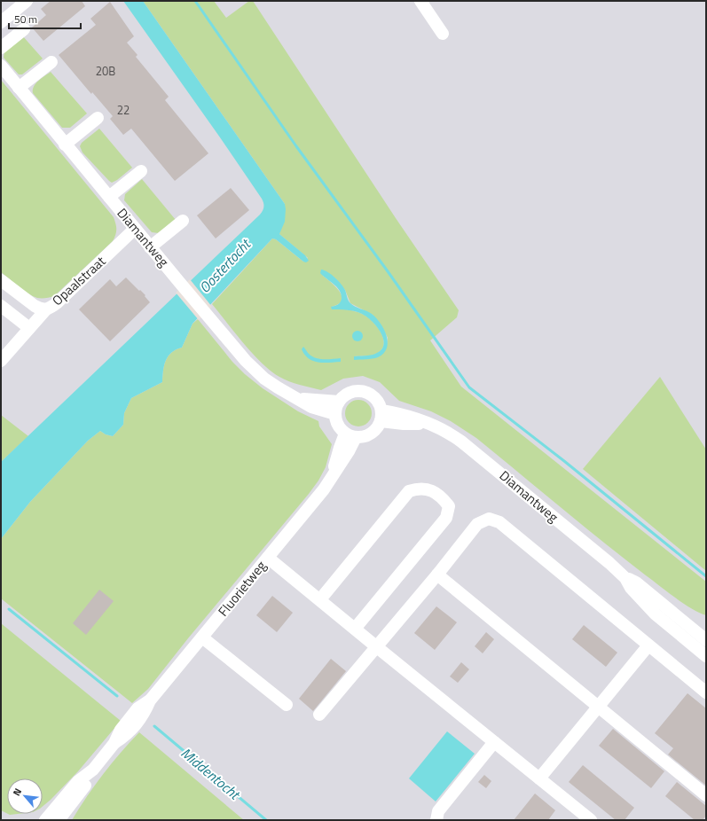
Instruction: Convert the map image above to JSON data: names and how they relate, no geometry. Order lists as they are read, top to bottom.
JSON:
{
  "streets": {
    "street": ["Diamantweg", "Opaalstraat", "Fluorietweg"]
  },
  "crossings": [
    ["Diamantweg", "Opaalstraat"],
    ["Diamantweg", "Fluorietweg"]
  ],
  "water": ["Oostertocht", "Middentocht"],
  "house_numbers": ["20B", "22"],
  "scale_bar": "50 m",
  "north": "top left"
}
